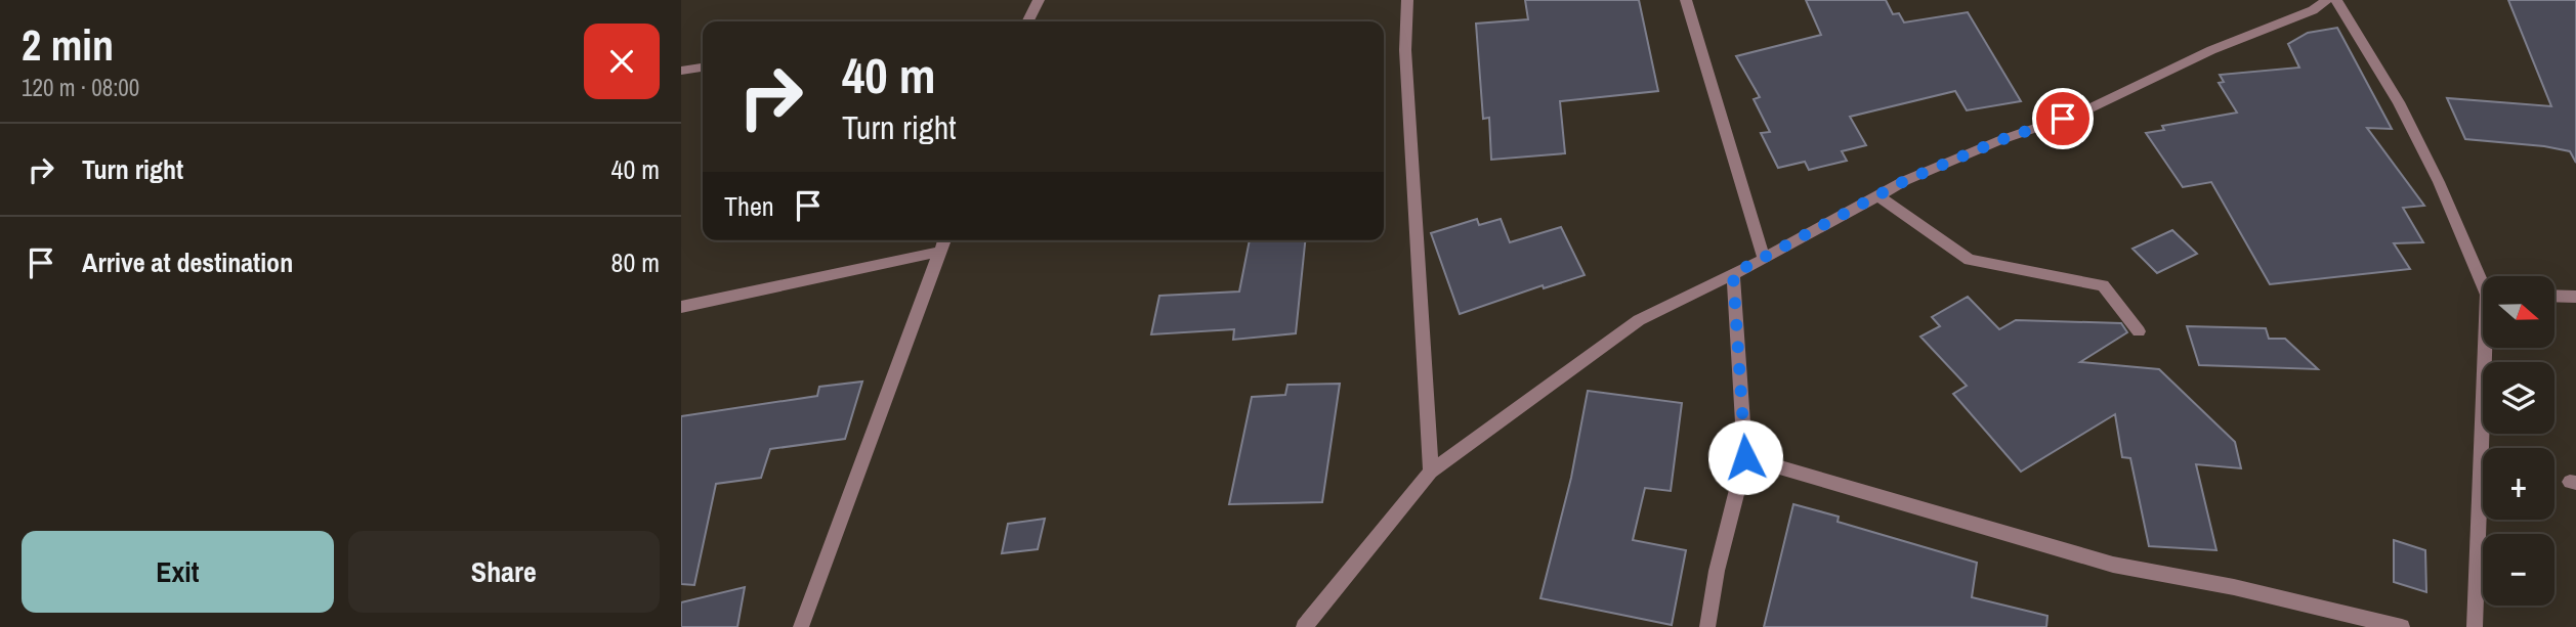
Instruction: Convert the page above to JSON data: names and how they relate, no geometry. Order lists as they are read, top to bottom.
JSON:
{
  "north": "right",
  "page": {
    "heading": ["2 min", "120 m · 08:00"],
    "turn": ["40 m", "Turn right"],
    "list": [
      {
        "name": "Turn right",
        "value": "40 m"
      },
      {
        "name": "Arrive at destination",
        "value": "80 m"
      }
    ],
    "then": "Then",
    "map_buttons": ["+", "−"],
    "buttons": ["Exit", "Share"]
  }
}
